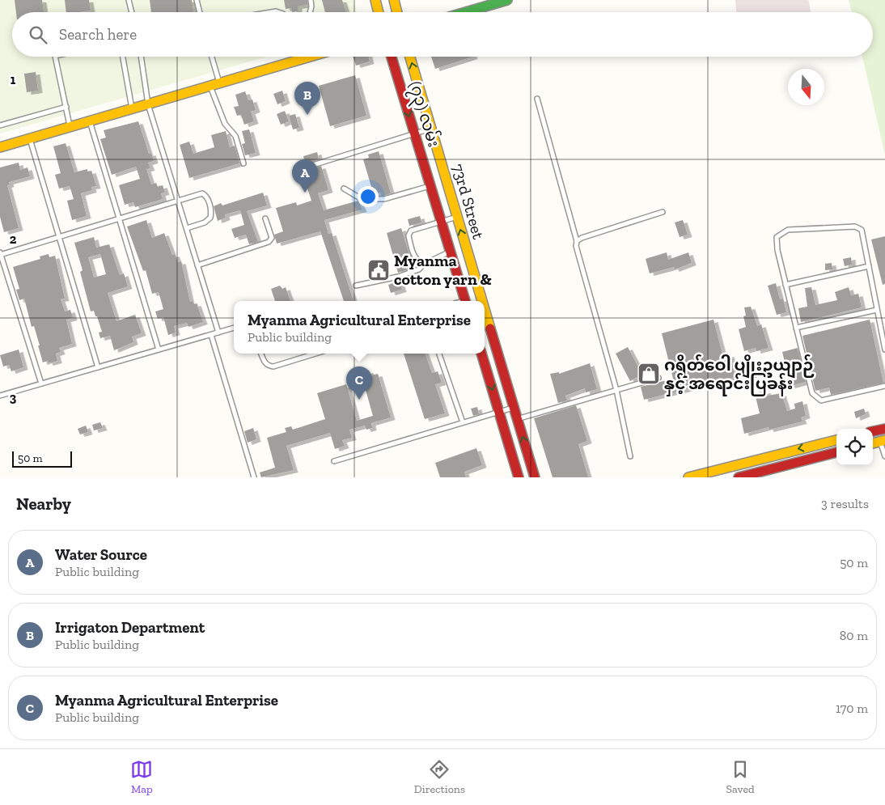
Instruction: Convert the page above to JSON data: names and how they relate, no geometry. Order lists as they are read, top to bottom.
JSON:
{
  "streets": {
    "main road": ["(၇၃) လမ်း", "73rd Street"]
  },
  "places": {
    "public building": ["Myanma cotton yarn &"],
    "shop": ["ဂရိတ်ဝေါ ပျိုးဥယျာဉ် နှင့် အရောင်းပြခန်း"]
  },
  "scale_bar": "50 m",
  "north": "bottom",
  "page": {
    "search": "Search here",
    "pins": ["B", "A", "C"],
    "popup": ["Myanma Agricultural Enterprise", "Public building"],
    "scale": "50 m",
    "heading": ["Nearby", "3 results"],
    "list": [
      {
        "mark": "A",
        "name": "Water Source",
        "note": "Public building",
        "value": "50 m"
      },
      {
        "mark": "B",
        "name": "Irrigaton Department",
        "note": "Public building",
        "value": "80 m"
      },
      {
        "mark": "C",
        "name": "Myanma Agricultural Enterprise",
        "note": "Public building",
        "value": "170 m"
      }
    ],
    "nav": ["Map", "Directions", "Saved"]
  },
  "grid": {
    "rows": ["1", "2", "3"]
  }
}
